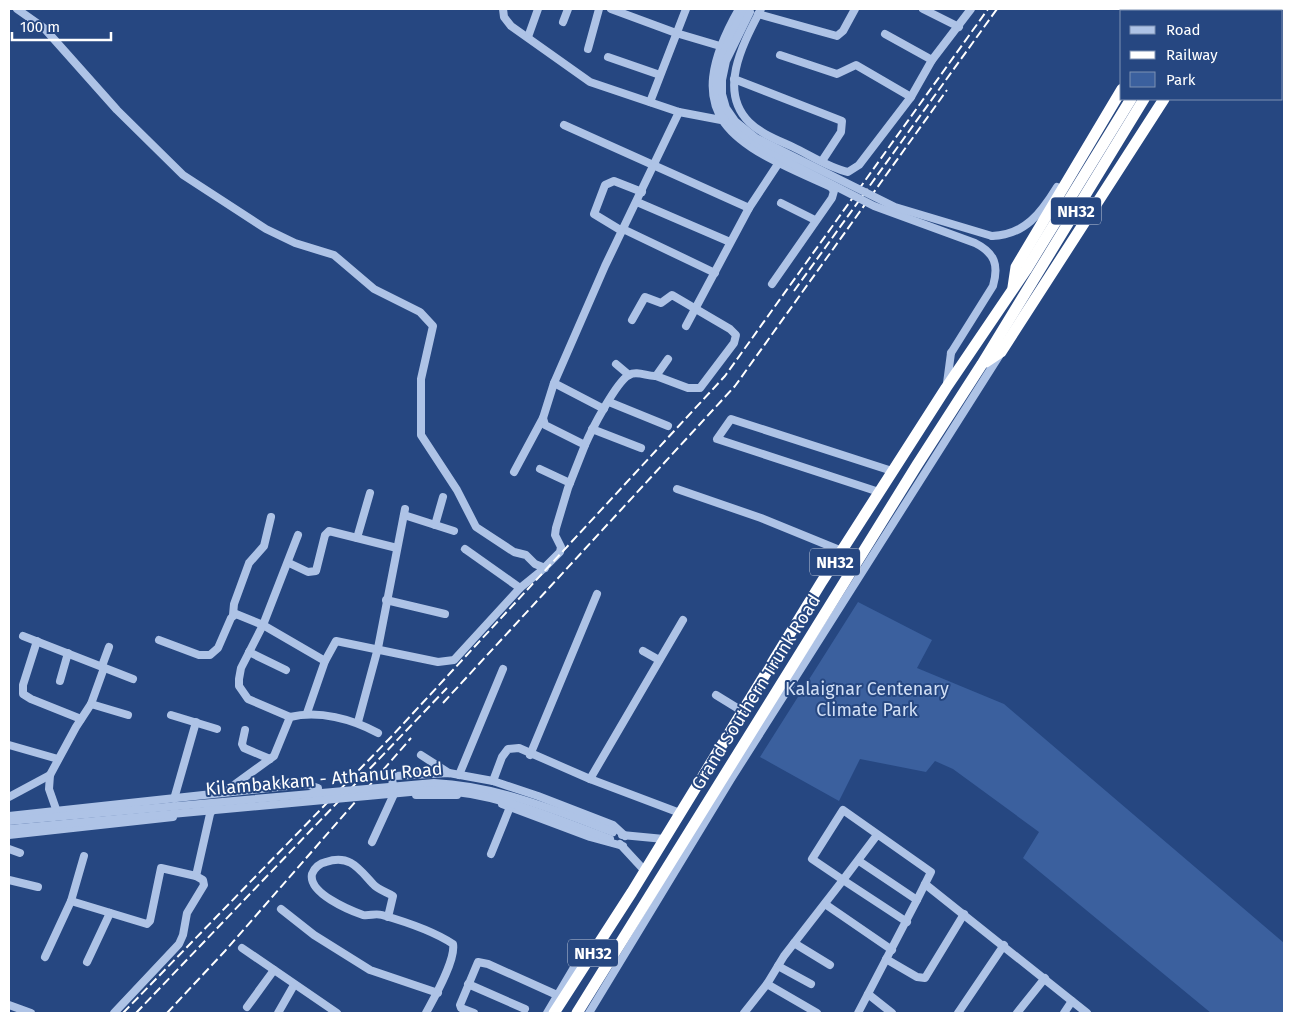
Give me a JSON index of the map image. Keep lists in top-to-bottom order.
{
  "streets": {
    "highway": ["NH32", "Grand Southern Trunk Road"],
    "street": ["Kilambakkam - Athanur Road"]
  },
  "crossings": [
    ["NH32", "Grand Southern Trunk Road"],
    ["NH32", "Kilambakkam - Athanur Road"],
    ["Grand Southern Trunk Road", "Kilambakkam - Athanur Road"]
  ],
  "parks": ["Kalaignar Centenary Climate Park"],
  "legend": ["Road", "Railway", "Park"],
  "scale_bar": "100 m"
}
